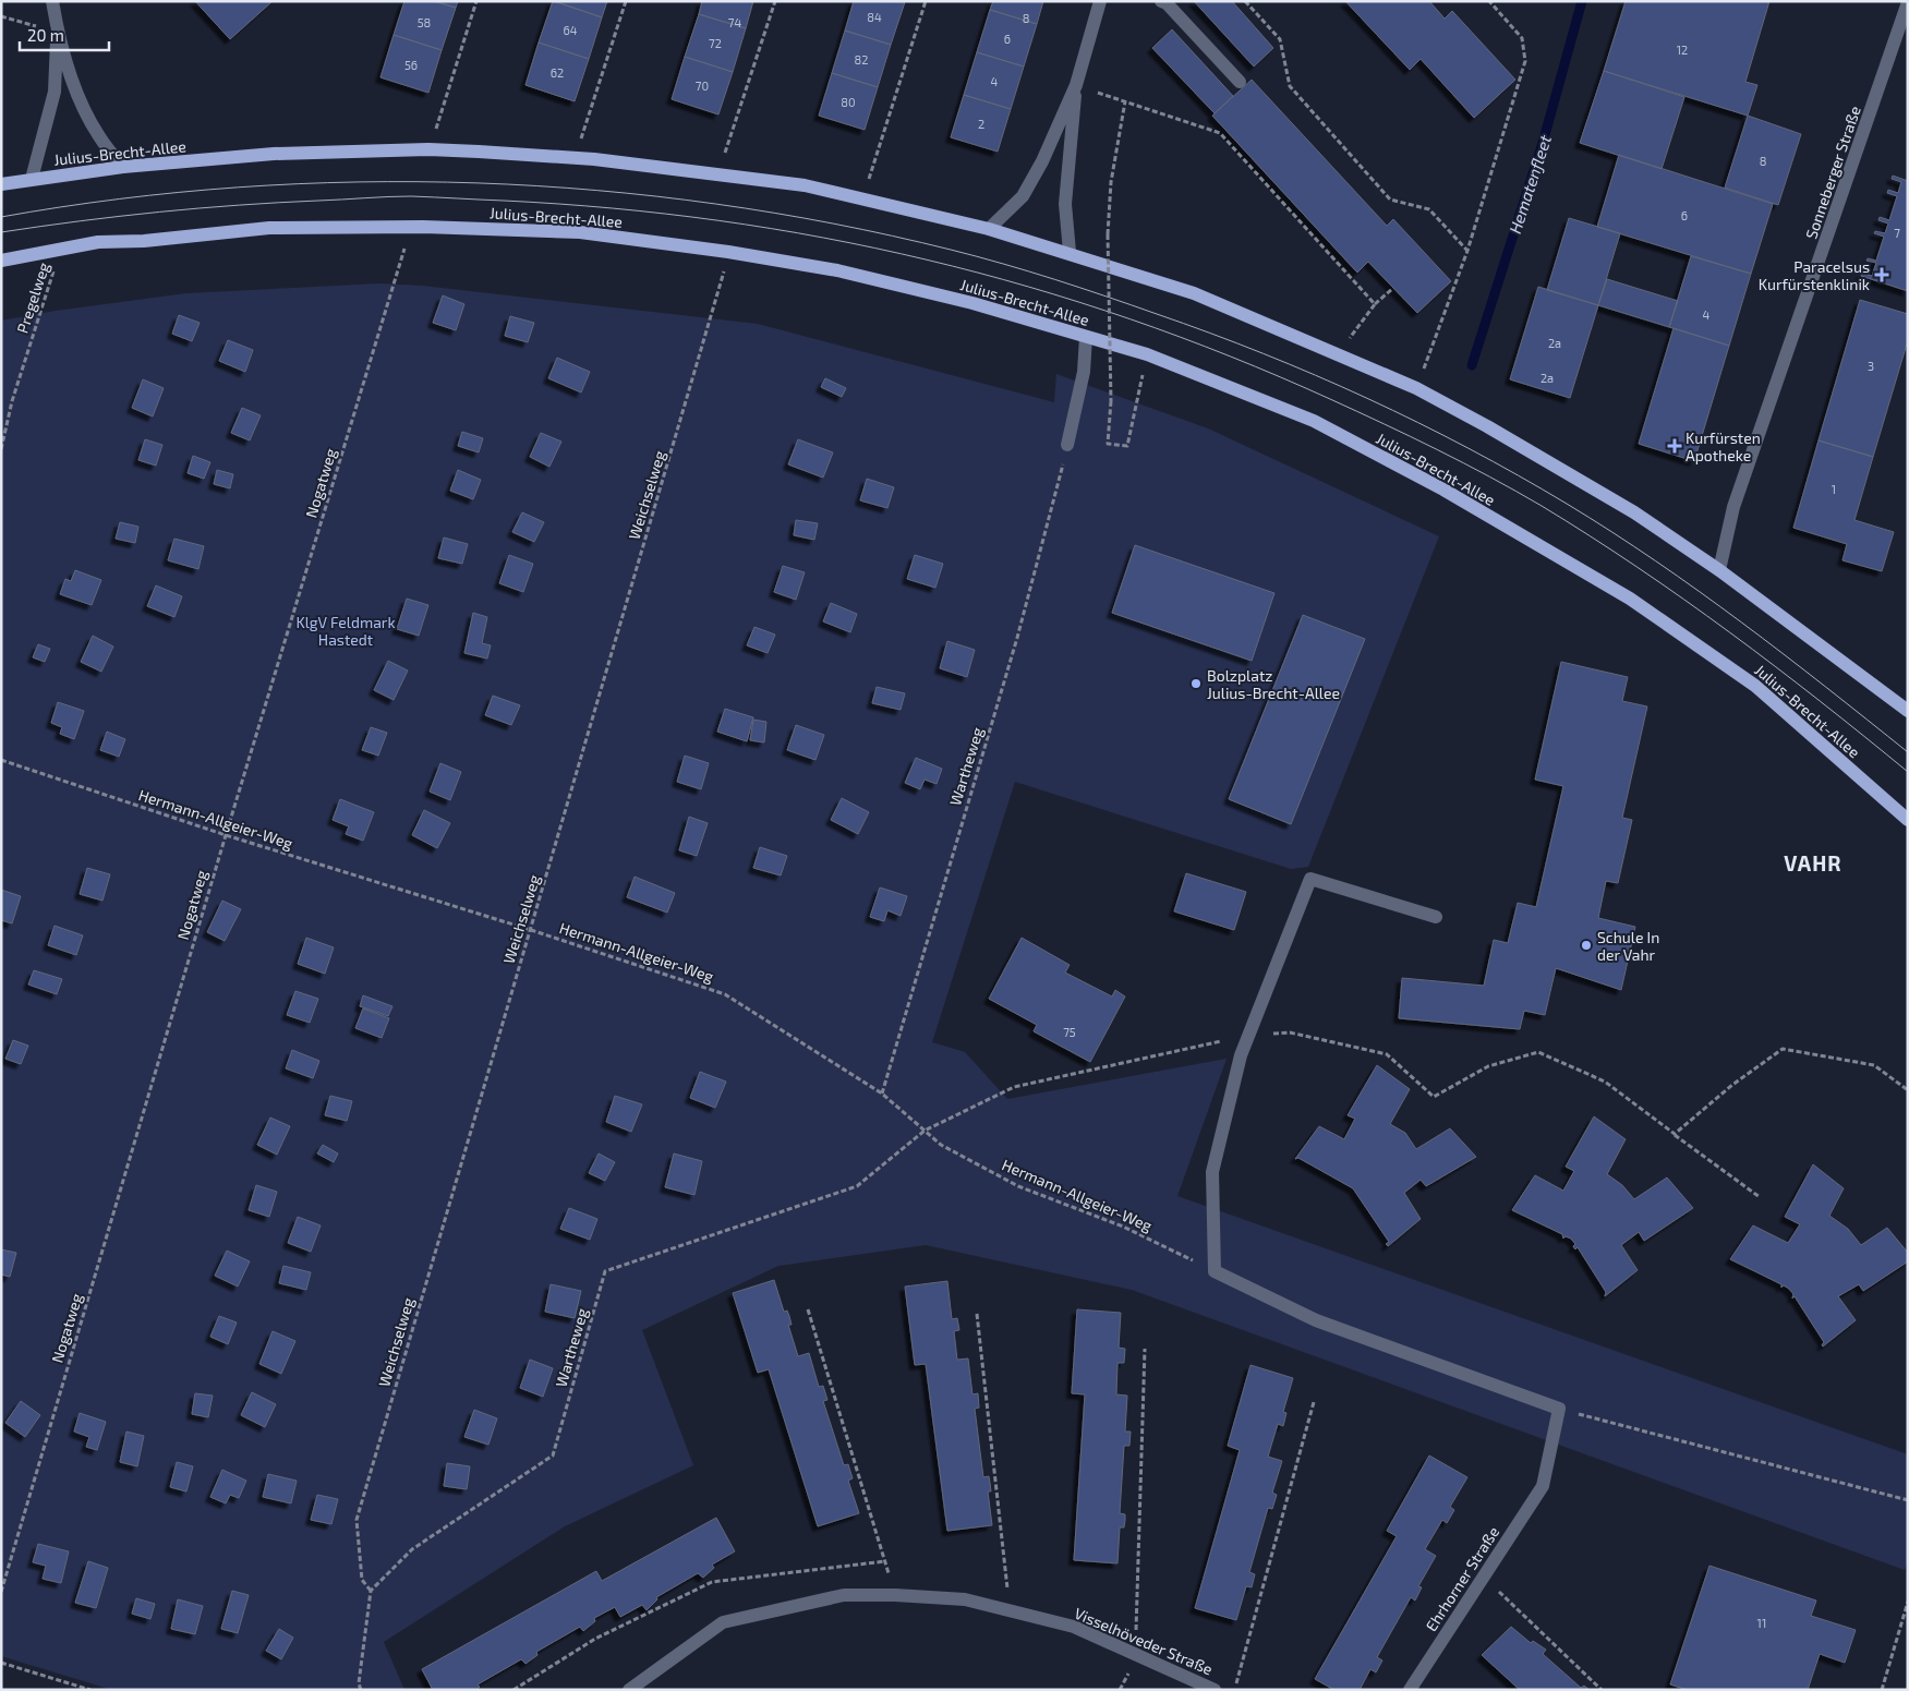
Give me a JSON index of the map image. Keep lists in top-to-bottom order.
{
  "streets": {
    "main road": ["Julius-Brecht-Allee"],
    "street": ["Sonneberger Straße", "Ehrhorner Straße", "Visselhöveder Straße"],
    "path": [
      "Pregelweg",
      "Nogatweg",
      "Weichselweg",
      "Wartheweg",
      "Hermann-Allgeier-Weg"
    ]
  },
  "crossings": [
    ["Julius-Brecht-Allee", "Sonneberger Straße"],
    ["Julius-Brecht-Allee", "Pregelweg"],
    ["Julius-Brecht-Allee", "Nogatweg"],
    ["Julius-Brecht-Allee", "Weichselweg"],
    ["Nogatweg", "Hermann-Allgeier-Weg"],
    ["Weichselweg", "Wartheweg"],
    ["Weichselweg", "Hermann-Allgeier-Weg"],
    ["Wartheweg", "Hermann-Allgeier-Weg"]
  ],
  "districts": ["VAHR"],
  "water": ["Hematenfleet"],
  "parks": ["KlgV Feldmark Hastedt"],
  "places": {
    "health": ["Paracelsus Kurfürstenklinik", "Kurfürsten Apotheke"],
    "other": ["Bolzplatz Julius-Brecht-Allee", "Schule In der Vahr"]
  },
  "house_numbers": [
    "84",
    "8",
    "58",
    "74",
    "64",
    "6",
    "72",
    "12",
    "82",
    "56",
    "62",
    "4",
    "70",
    "80",
    "2",
    "8",
    "6",
    "7",
    "4",
    "2a",
    "3",
    "2a",
    "1",
    "75",
    "11"
  ],
  "scale_bar": "20 m"
}
